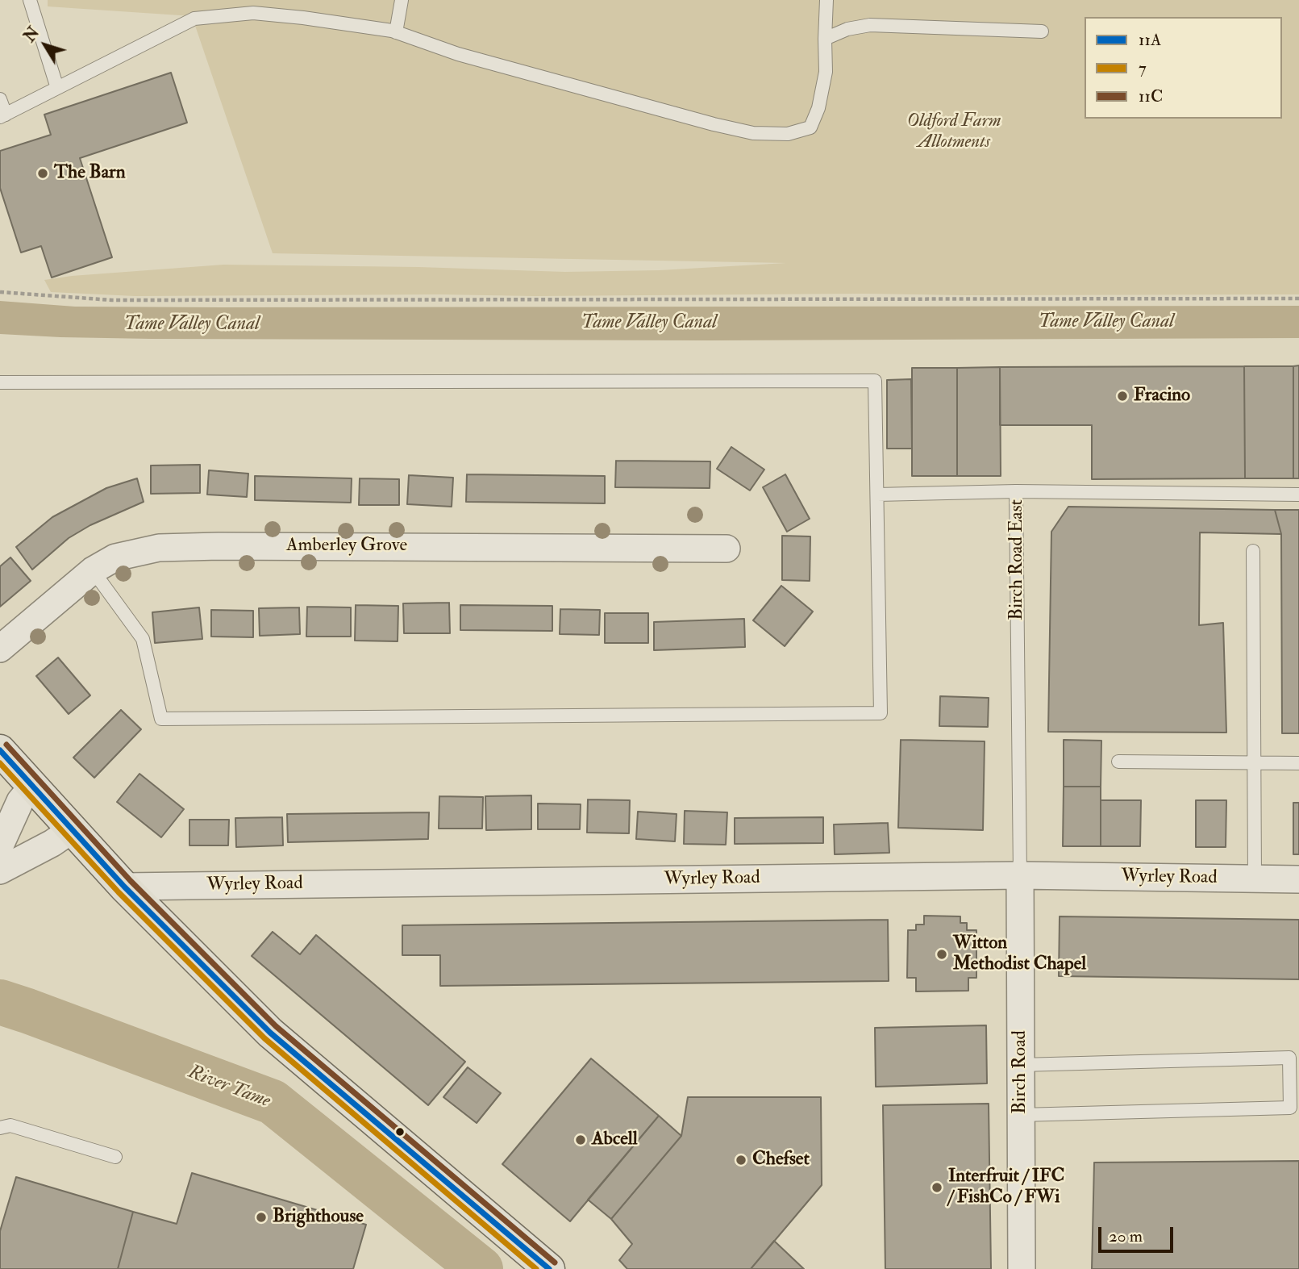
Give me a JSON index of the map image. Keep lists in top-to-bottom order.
{
  "streets": {
    "street": ["Amberley Grove", "Wyrley Road", "Birch Road"],
    "lane": ["Birch Road East"]
  },
  "crossings": [
    ["Birch Road East", "Wyrley Road"],
    ["Birch Road East", "Birch Road"],
    ["Wyrley Road", "Birch Road"]
  ],
  "water": ["Tame Valley Canal", "River Tame"],
  "parks": ["Oldford Farm Allotments"],
  "places": [
    "The Barn",
    "Fracino",
    "Witton Methodist Chapel",
    "Abcell",
    "Chefset",
    "Interfruit / IFC / FishCo / FWi",
    "Brighthouse"
  ],
  "lines": ["transit line 11C", "transit line 11A", "transit line 7"],
  "legend": ["11A", "7", "11C"],
  "scale_bar": "20 m",
  "north": "top left"
}
